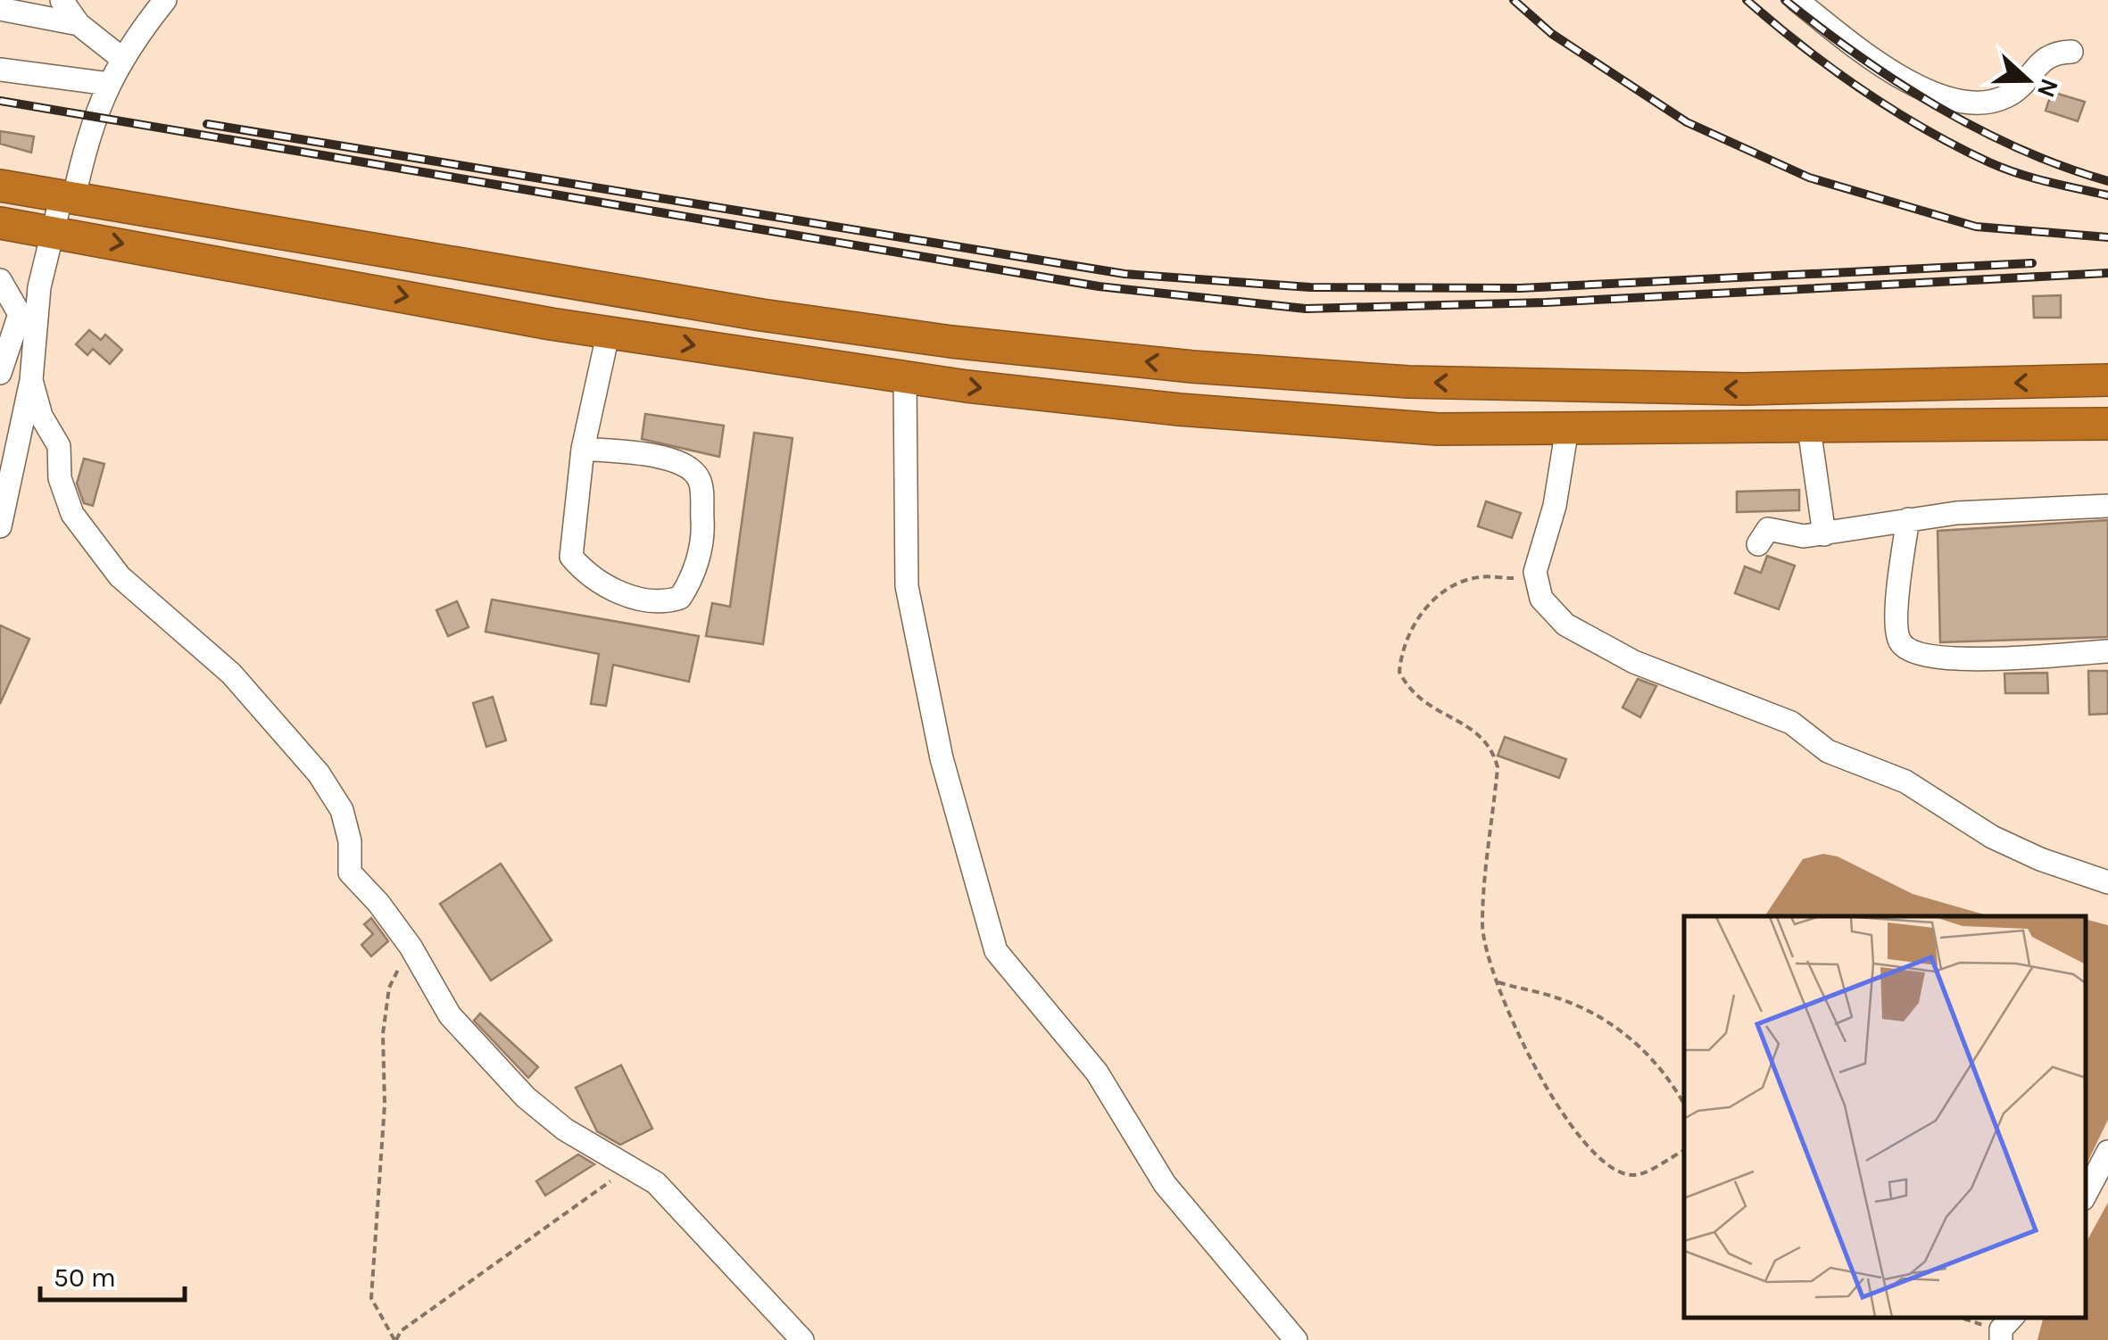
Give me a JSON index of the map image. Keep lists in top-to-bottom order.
{
  "scale_bar": "50 m",
  "north": "right"
}
